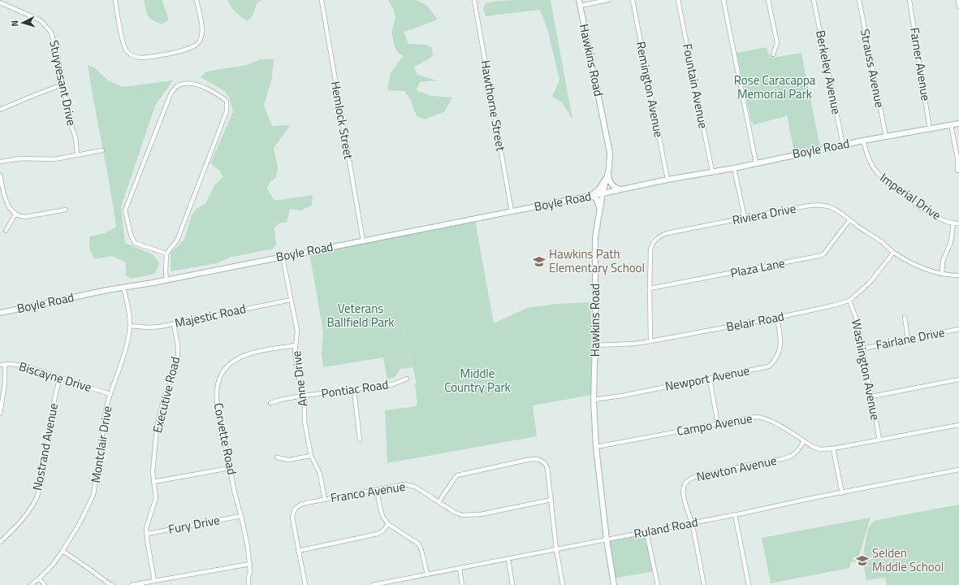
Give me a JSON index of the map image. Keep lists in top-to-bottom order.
{
  "streets": {
    "street": [
      "Hawkins Road",
      "Farner Avenue",
      "Strauss Avenue",
      "Berkeley Avenue",
      "Stuyvesant Drive",
      "Fountain Avenue",
      "Remington Avenue",
      "Hawthorne Street",
      "Hemlock Street",
      "Boyle Road",
      "Imperial Drive",
      "Riviera Drive",
      "Plaza Lane",
      "Majestic Road",
      "Belair Road",
      "Fairlane Drive",
      "Washington Avenue",
      "Biscayne Drive",
      "Anne Drive",
      "Newport Avenue",
      "Pontiac Road",
      "Executive Road",
      "Campo Avenue",
      "Corvette Road",
      "Montclair Drive",
      "Nostrand Avenue",
      "Newton Avenue",
      "Franco Avenue",
      "Fury Drive",
      "Ruland Road"
    ]
  },
  "crossings": [
    ["Hawkins Road", "Boyle Road"],
    ["Hawkins Road", "Belair Road"],
    ["Hawkins Road", "Newport Avenue"],
    ["Hawkins Road", "Campo Avenue"],
    ["Hawkins Road", "Ruland Road"],
    ["Farner Avenue", "Boyle Road"],
    ["Strauss Avenue", "Boyle Road"],
    ["Berkeley Avenue", "Boyle Road"],
    ["Fountain Avenue", "Boyle Road"],
    ["Remington Avenue", "Boyle Road"],
    ["Hawthorne Street", "Boyle Road"],
    ["Hemlock Street", "Boyle Road"],
    ["Boyle Road", "Imperial Drive"],
    ["Boyle Road", "Anne Drive"],
    ["Boyle Road", "Montclair Drive"],
    ["Riviera Drive", "Plaza Lane"],
    ["Riviera Drive", "Belair Road"],
    ["Majestic Road", "Anne Drive"],
    ["Majestic Road", "Executive Road"],
    ["Majestic Road", "Montclair Drive"],
    ["Belair Road", "Washington Avenue"],
    ["Belair Road", "Newport Avenue"],
    ["Fairlane Drive", "Washington Avenue"],
    ["Washington Avenue", "Campo Avenue"],
    ["Biscayne Drive", "Montclair Drive"],
    ["Biscayne Drive", "Nostrand Avenue"],
    ["Anne Drive", "Pontiac Road"],
    ["Anne Drive", "Corvette Road"],
    ["Anne Drive", "Franco Avenue"],
    ["Executive Road", "Fury Drive"],
    ["Campo Avenue", "Newton Avenue"],
    ["Corvette Road", "Fury Drive"],
    ["Newton Avenue", "Ruland Road"]
  ],
  "parks": ["Rose Caracappa Memorial Park", "Veterans Ballfield Park", "Middle Country Park"],
  "places": {
    "school or university": ["Hawkins Path Elementary School", "Selden Middle School"]
  },
  "north": "left"
}
